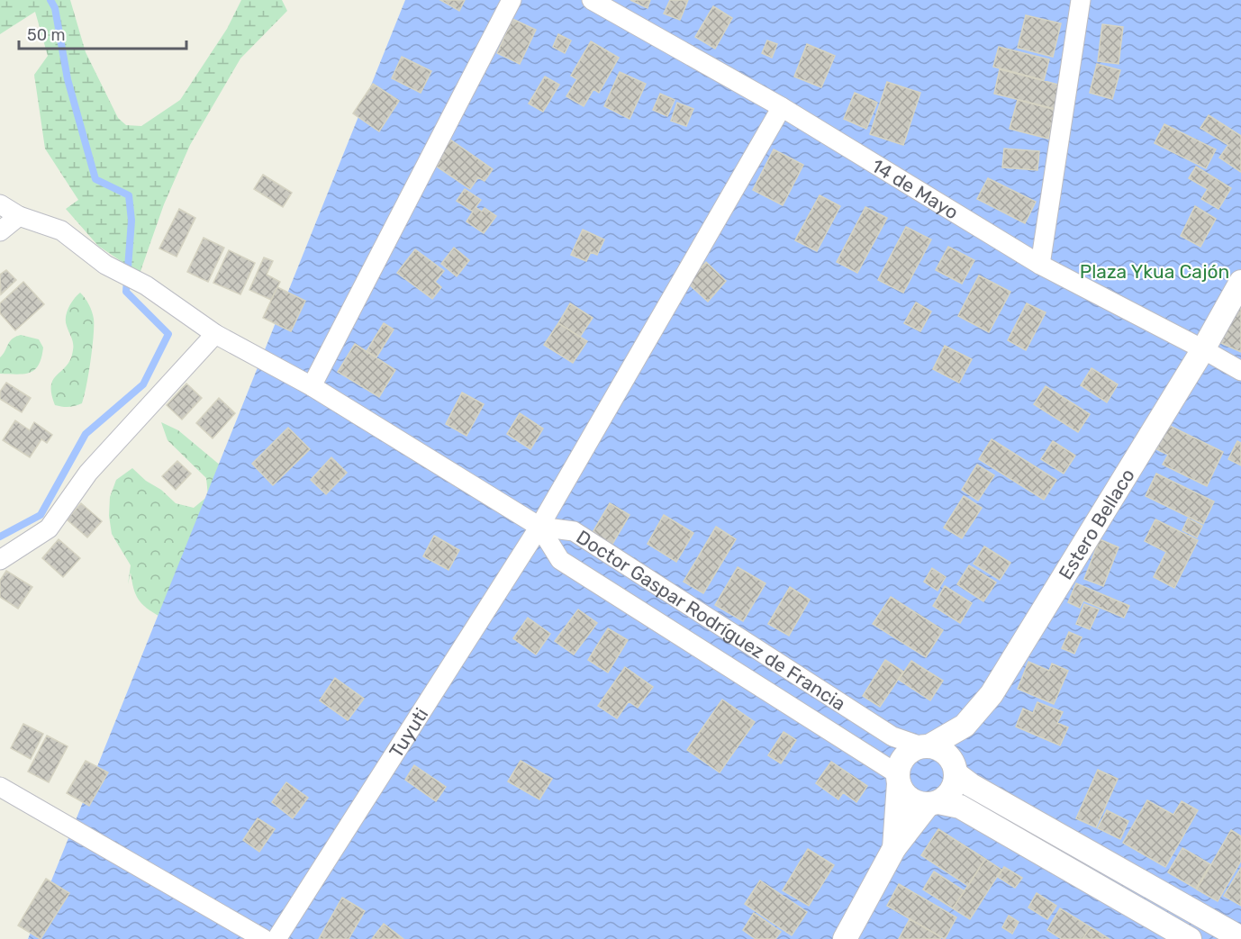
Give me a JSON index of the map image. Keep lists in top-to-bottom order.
{
  "streets": {
    "street": [
      "14 de Mayo",
      "Estero Bellaco",
      "Doctor Gaspar Rodríguez de Francia",
      "Tuyuti"
    ]
  },
  "crossings": [
    ["14 de Mayo", "Estero Bellaco"],
    ["14 de Mayo", "Tuyuti"],
    ["Estero Bellaco", "Doctor Gaspar Rodríguez de Francia"],
    ["Doctor Gaspar Rodríguez de Francia", "Tuyuti"]
  ],
  "parks": ["Plaza Ykua Cajón"],
  "scale_bar": "50 m"
}
